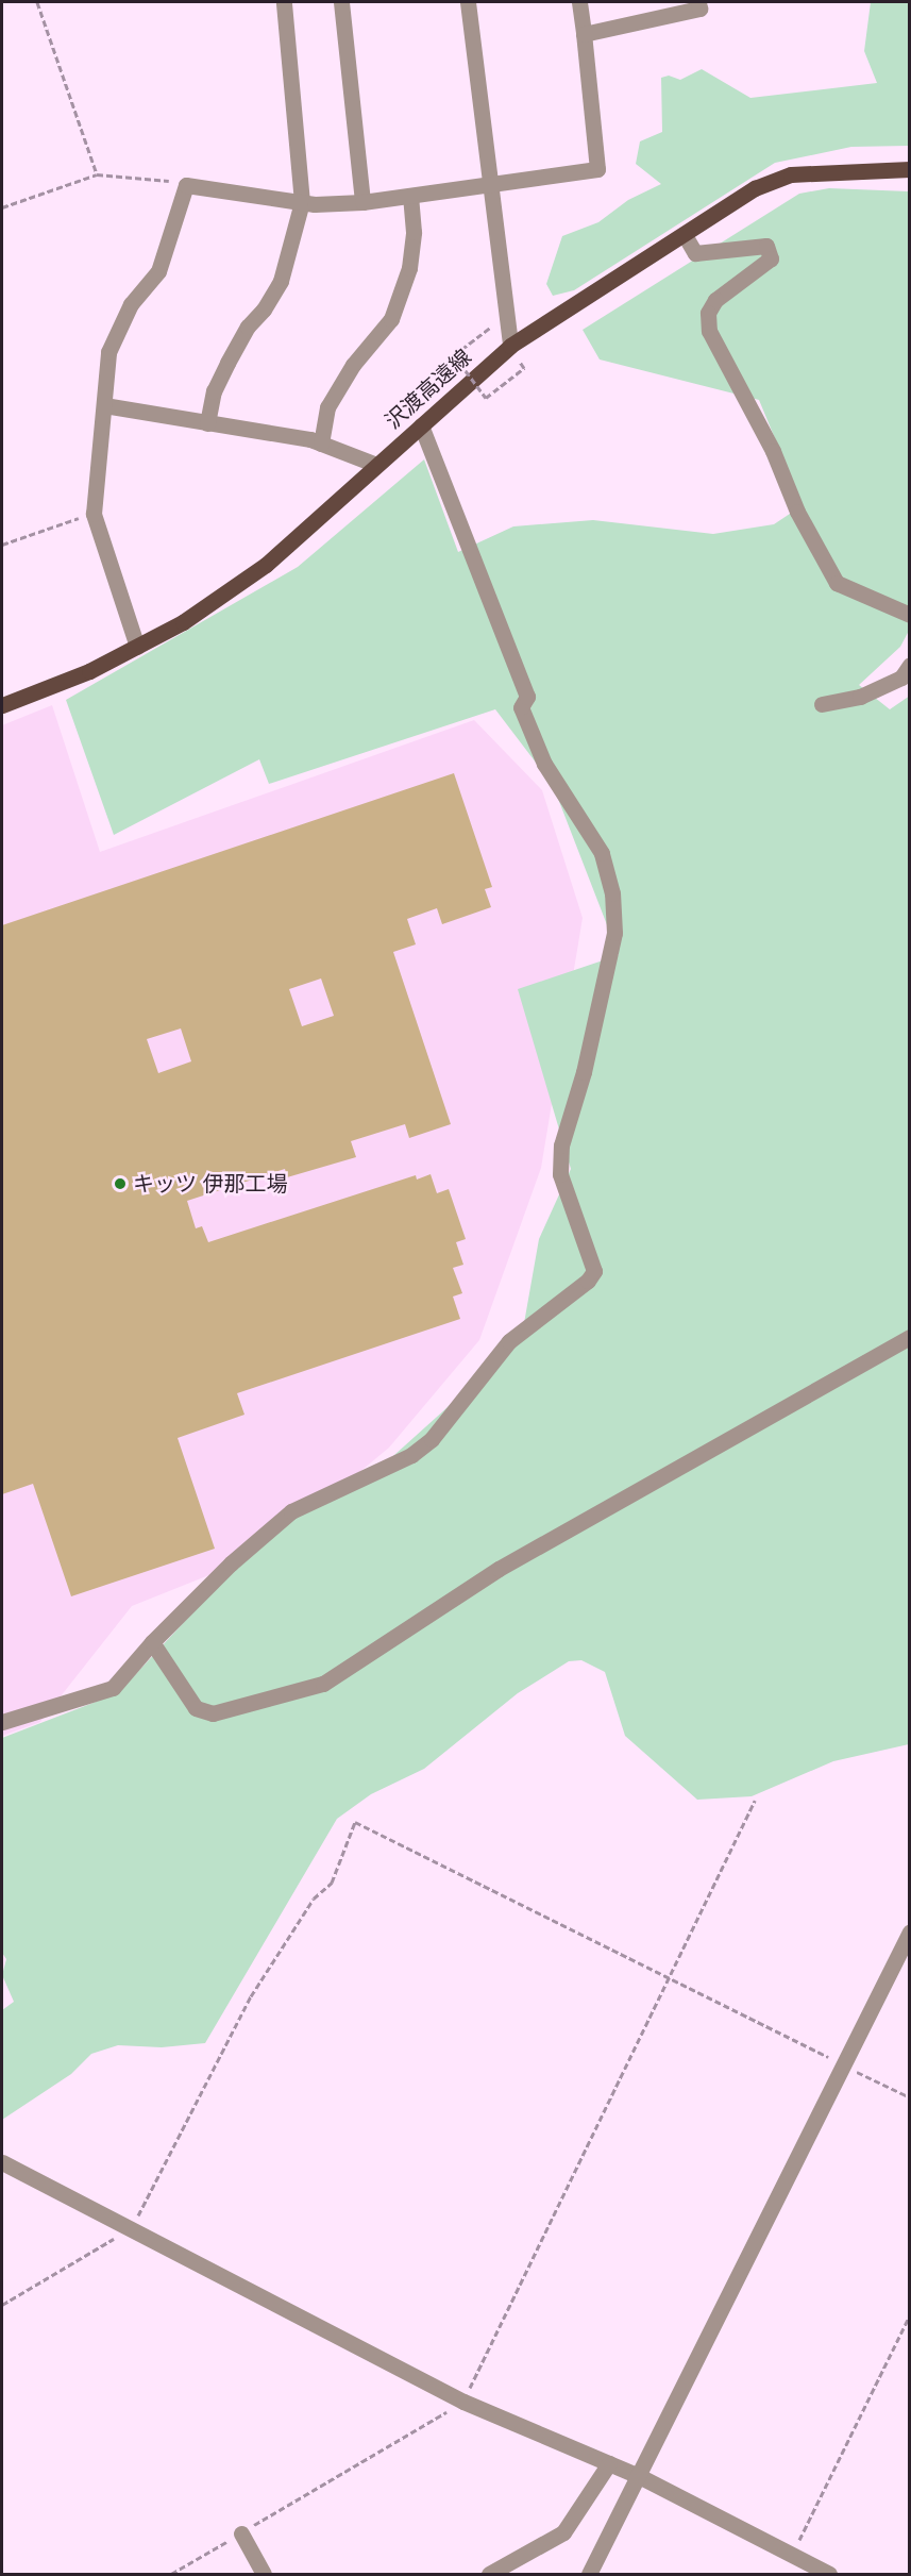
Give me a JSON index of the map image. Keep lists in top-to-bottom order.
{
  "streets": {
    "main road": ["沢渡高遠線"]
  },
  "places": ["キッツ 伊那工場"]
}
